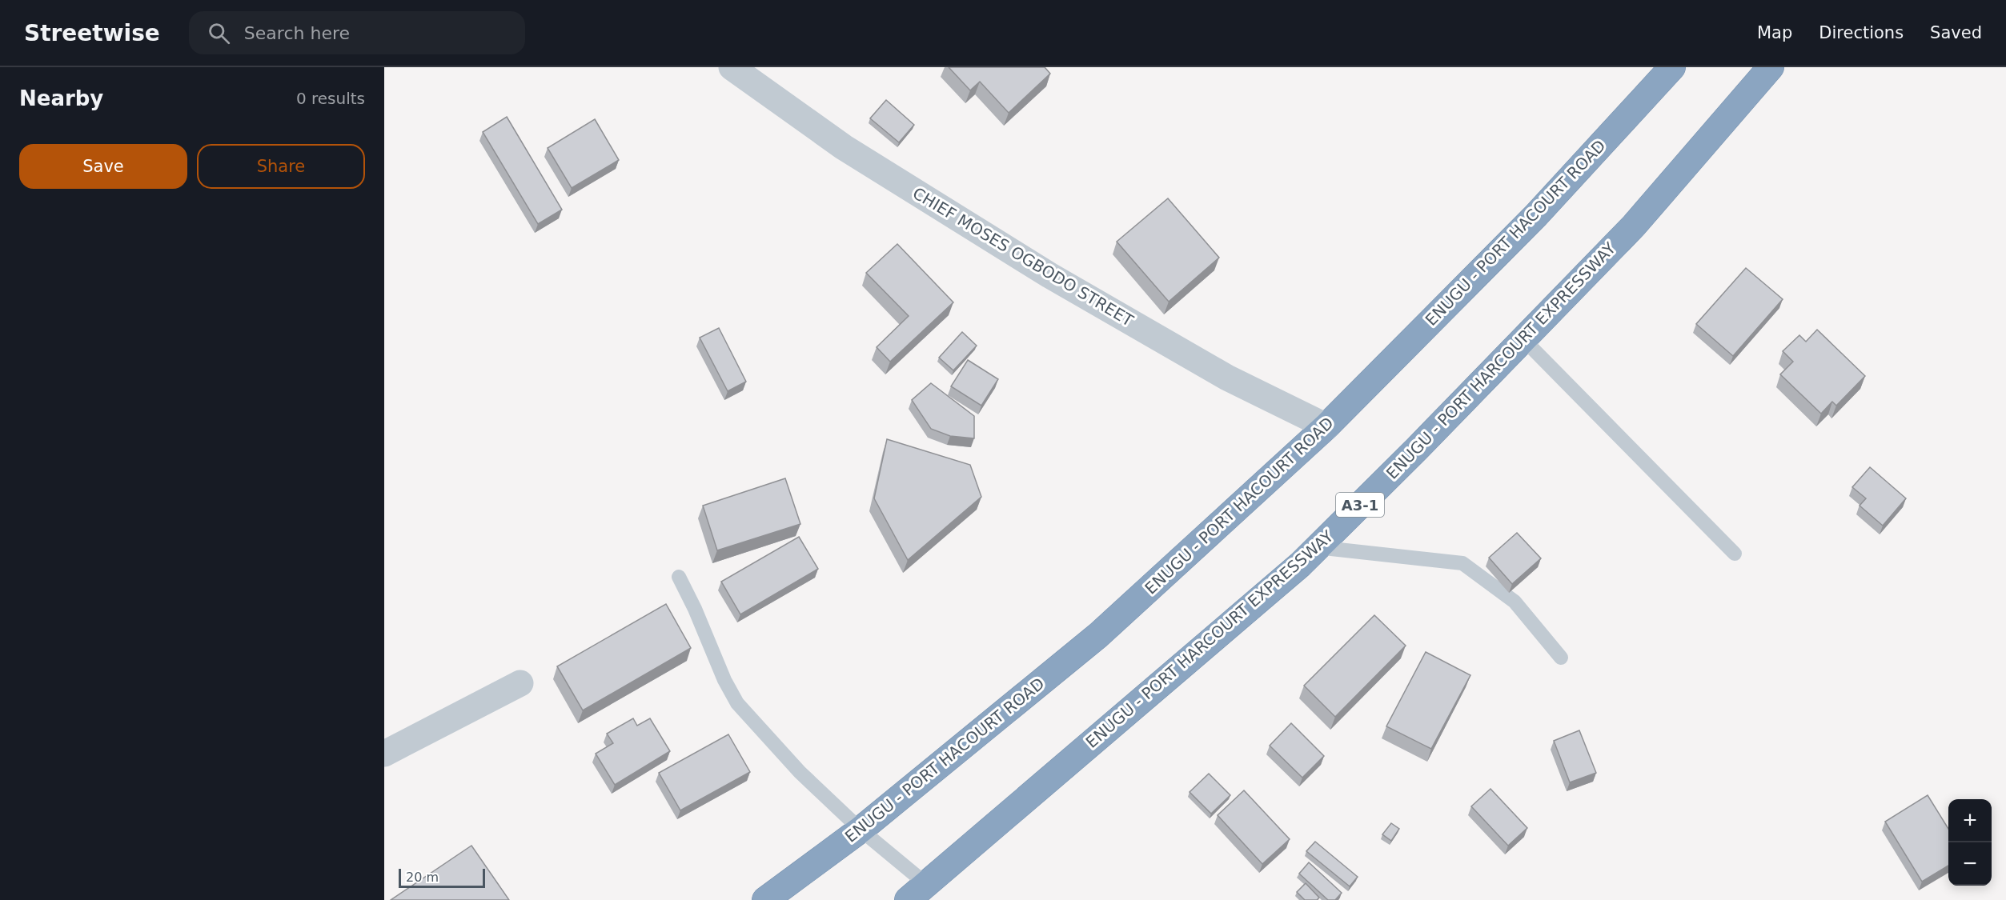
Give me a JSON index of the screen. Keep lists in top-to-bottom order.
{
  "streets": {
    "highway": ["ENUGU - PORT HACOURT ROAD", "ENUGU - PORT HARCOURT EXPRESSWAY", "A3-1"],
    "street": ["CHIEF MOSES OGBODO STREET"]
  },
  "crossings": [
    ["ENUGU - PORT HACOURT ROAD", "CHIEF MOSES OGBODO STREET"]
  ],
  "scale_bar": "20 m",
  "page": {
    "header": "Streetwise",
    "search": "Search here",
    "nav": ["Map", "Directions", "Saved"],
    "heading": ["Nearby", "0 results"],
    "buttons": ["Save", "Share"],
    "map_buttons": ["+", "−"],
    "scale": "20 m"
  }
}
